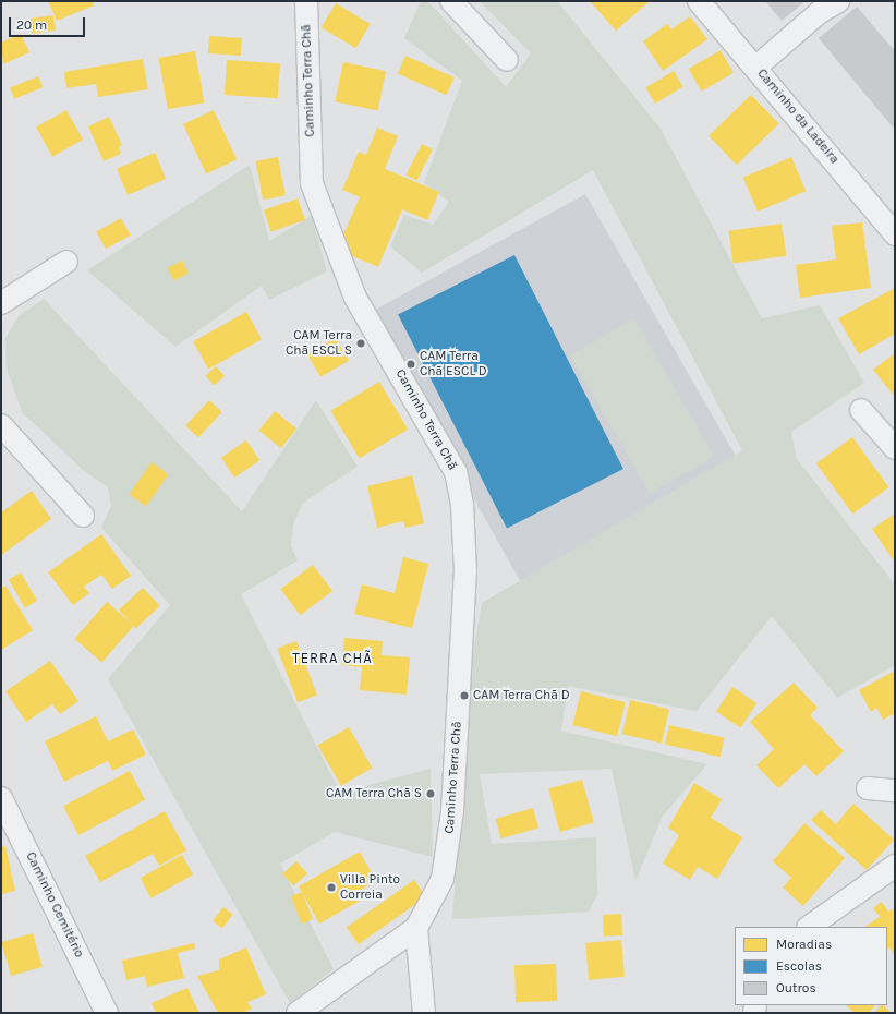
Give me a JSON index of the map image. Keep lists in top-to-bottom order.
{
  "streets": {
    "street": ["Caminho Terra Chã", "Caminho da Ladeira", "Caminho Cemitério"]
  },
  "districts": ["TERRA CHÃ"],
  "places": [
    "CAM Terra Chã ESCL S",
    "CAM Terra Chã ESCL D",
    "CAM Terra Chã D",
    "CAM Terra Chã S",
    "Villa Pinto Correia"
  ],
  "legend": ["Moradias", "Escolas", "Outros"],
  "scale_bar": "20 m"
}
